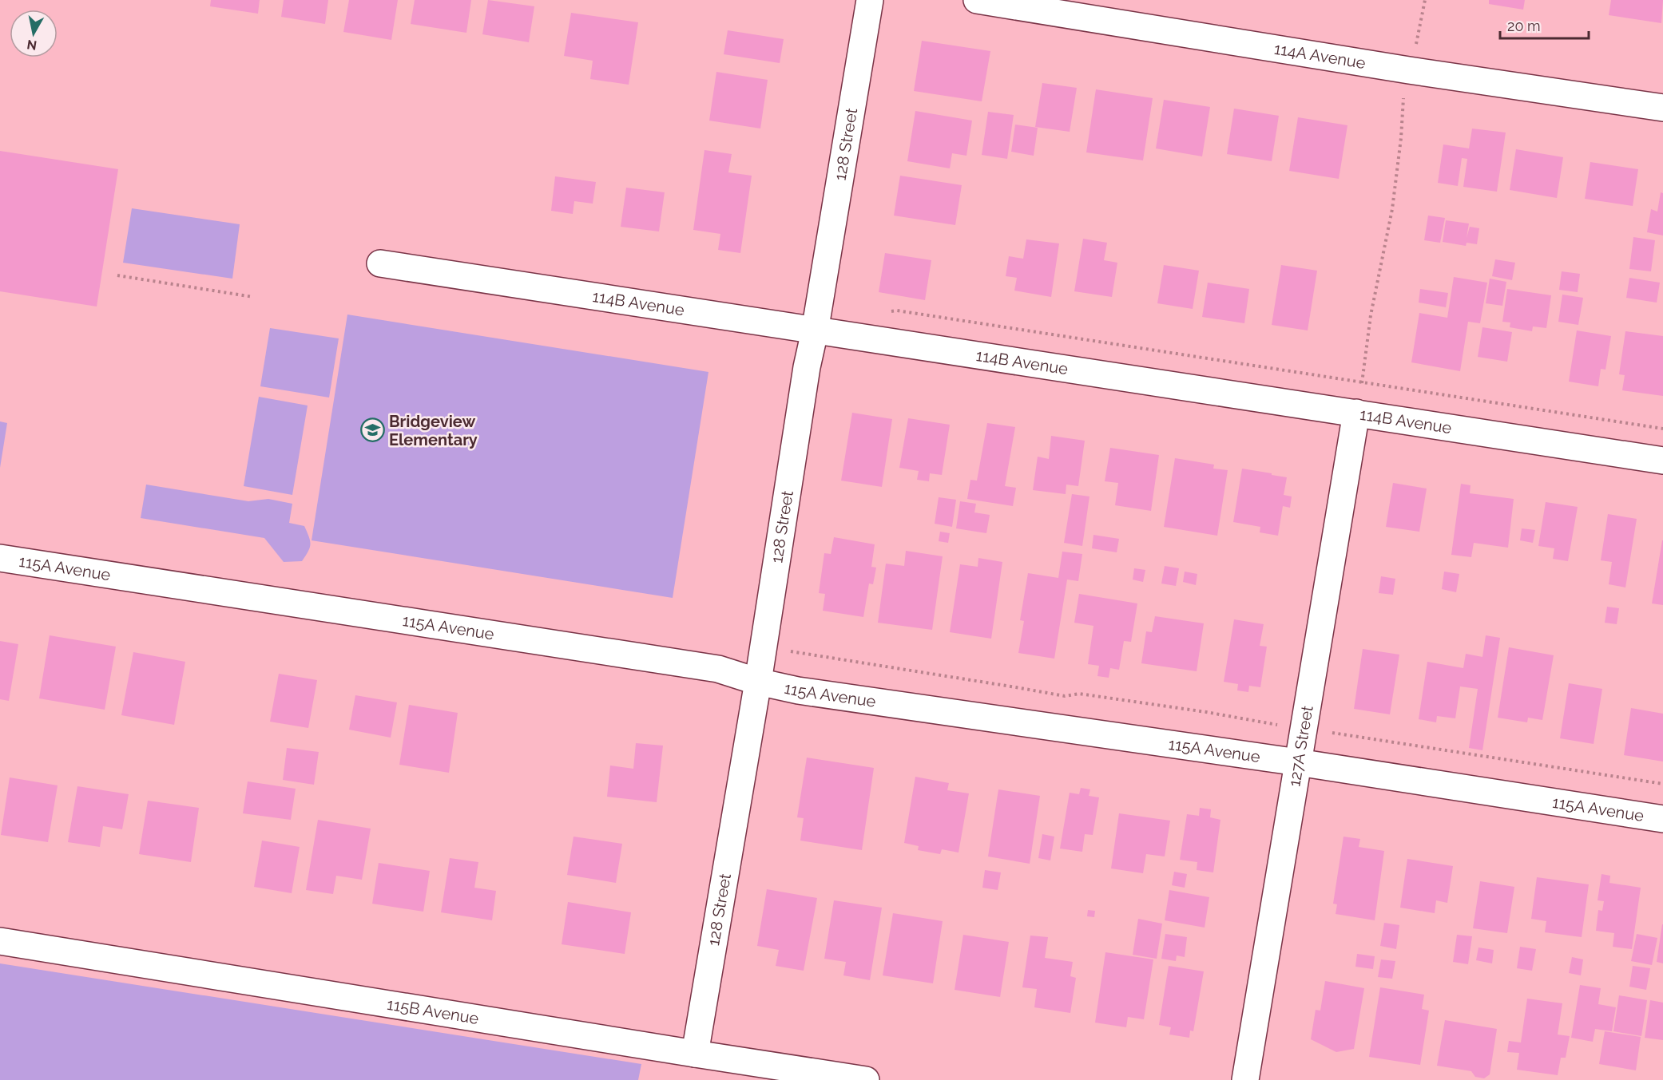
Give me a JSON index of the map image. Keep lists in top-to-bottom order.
{
  "streets": {
    "street": [
      "114A Avenue",
      "128 Street",
      "114B Avenue",
      "115A Avenue",
      "127A Street",
      "115B Avenue"
    ]
  },
  "crossings": [
    ["128 Street", "114B Avenue"],
    ["128 Street", "115A Avenue"],
    ["128 Street", "115B Avenue"],
    ["114B Avenue", "127A Street"],
    ["115A Avenue", "127A Street"]
  ],
  "places": {
    "school or university": ["Bridgeview Elementary"]
  },
  "scale_bar": "20 m",
  "north": "bottom"
}
